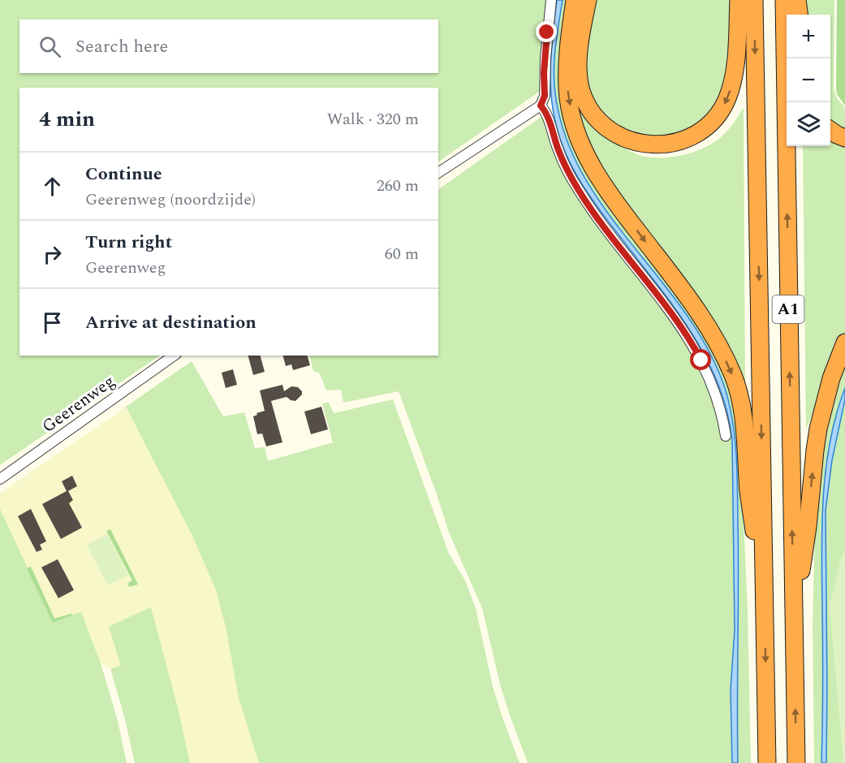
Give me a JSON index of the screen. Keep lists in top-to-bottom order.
{
  "streets": {
    "highway": ["A1"],
    "street": ["Geerenweg"]
  },
  "page": {
    "map_buttons": ["+", "−"],
    "search": "Search here",
    "heading": ["4 min", "Walk · 320 m"],
    "list": [
      ["Continue", "Geerenweg (noordzijde)", "260 m"],
      ["Turn right", "Geerenweg", "60 m"],
      "Arrive at destination"
    ]
  }
}
